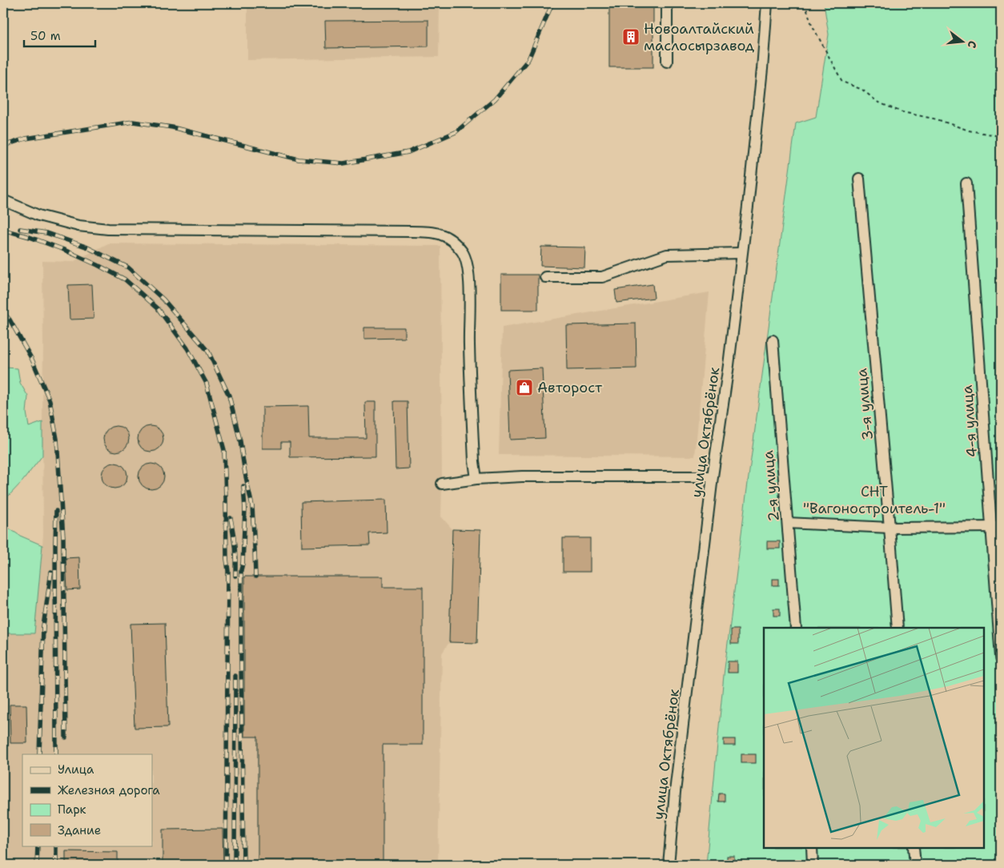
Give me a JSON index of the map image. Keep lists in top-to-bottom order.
{
  "streets": {
    "street": [
      "3-я улица",
      "4-я улица",
      "улица Октябрёнок",
      "2-я улица"
    ]
  },
  "parks": ["СНТ \"Вагоностроитель-1\""],
  "places": {
    "building": ["Новоалтайский маслосырзавод"],
    "shop": ["Авторост"]
  },
  "legend": [
    "Улица",
    "Железная дорога",
    "Парк",
    "Здание"
  ],
  "scale_bar": "50 m",
  "north": "right"
}
